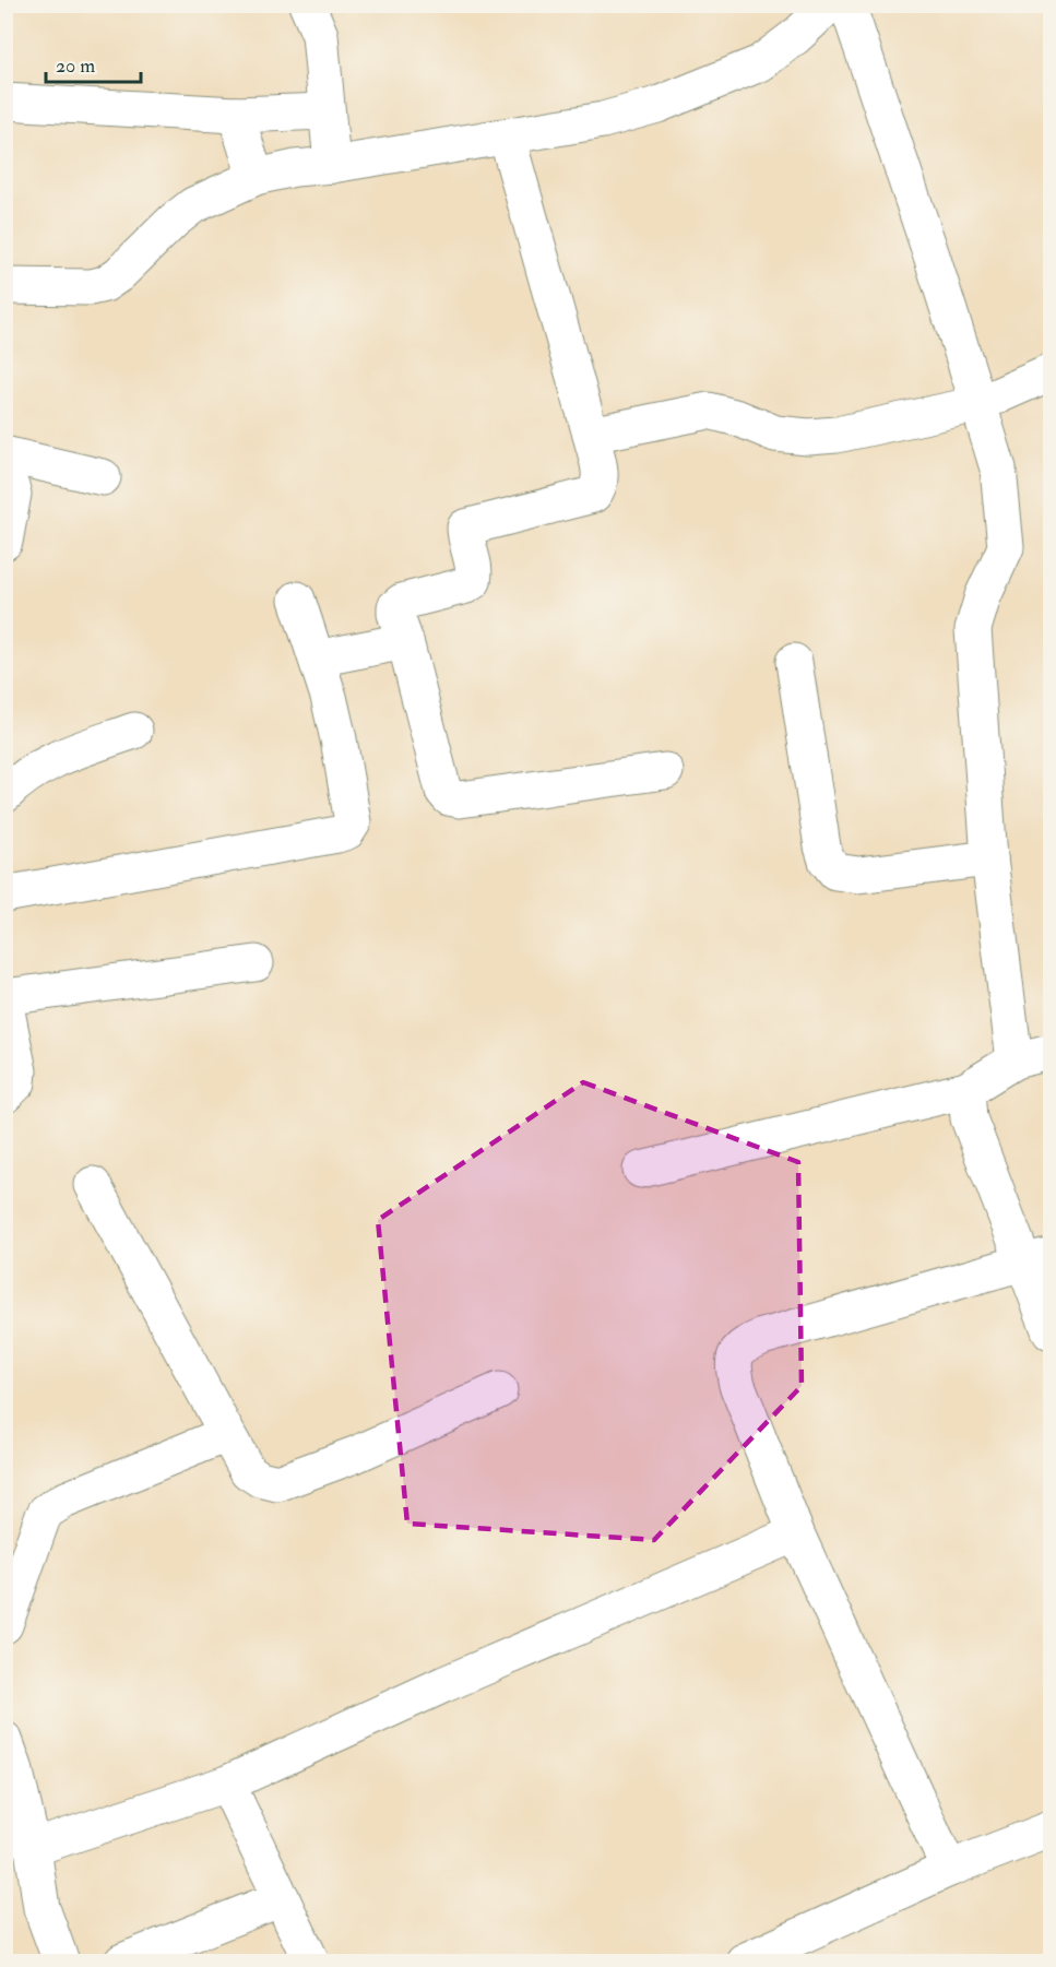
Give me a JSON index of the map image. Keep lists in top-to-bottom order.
{
  "scale_bar": "20 m"
}
